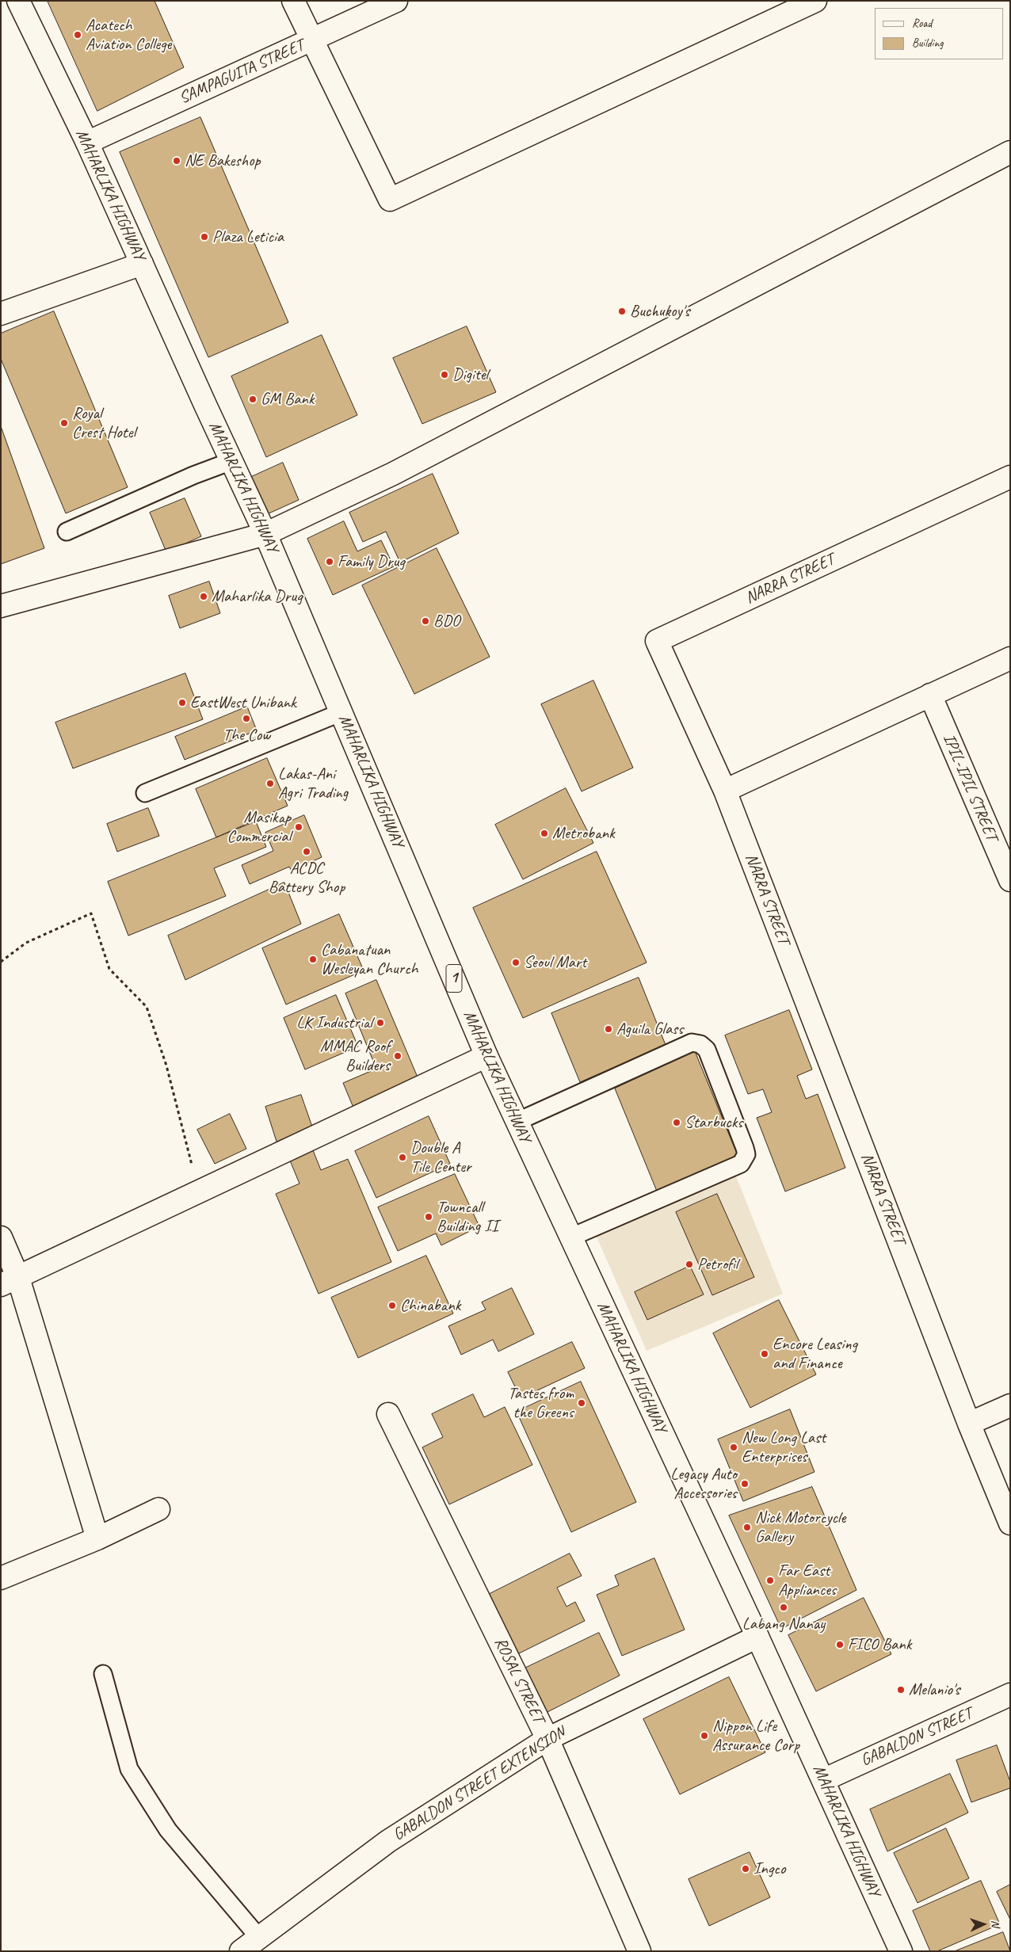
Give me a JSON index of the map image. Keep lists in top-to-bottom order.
{
  "streets": {
    "street": [
      "SAMPAGUITA STREET",
      "MAHARLIKA HIGHWAY",
      "NARRA STREET",
      "IPIL-IPIL STREET",
      "1",
      "ROSAL STREET",
      "GABALDON STREET",
      "GABALDON STREET EXTENSION"
    ]
  },
  "crossings": [
    ["SAMPAGUITA STREET", "MAHARLIKA HIGHWAY"],
    ["MAHARLIKA HIGHWAY", "GABALDON STREET"],
    ["MAHARLIKA HIGHWAY", "GABALDON STREET EXTENSION"],
    ["ROSAL STREET", "GABALDON STREET EXTENSION"]
  ],
  "places": [
    "Acatech Aviation College",
    "NE Bakeshop",
    "Plaza Leticia",
    "Buchukoy's",
    "Digitel",
    "GM Bank",
    "Royal Crest Hotel",
    "Family Drug",
    "Maharlika Drug",
    "BDO",
    "EastWest Unibank",
    "The Cow",
    "Lakas-Ani Agri Trading",
    "Masikap Commercial",
    "Metrobank",
    "ACDC Battery Shop",
    "Cabanatuan Wesleyan Church",
    "Seoul Mart",
    "LK Industrial",
    "Aguila Glass",
    "MMAC Roof Builders",
    "Starbucks",
    "Double A Tile Center",
    "Towncall Building II",
    "Petrofil",
    "Chinabank",
    "Encore Leasing and Finance",
    "Tastes from the Greens",
    "New Long Last Enterprises",
    "Legacy Auto Accessories",
    "Nick Motorcycle Gallery",
    "Far East Appliances",
    "Labang Nanay",
    "FICO Bank",
    "Melanio's",
    "Nippon Life Assurance Corp",
    "Ingco"
  ],
  "legend": ["Road", "Building"],
  "north": "right"
}
